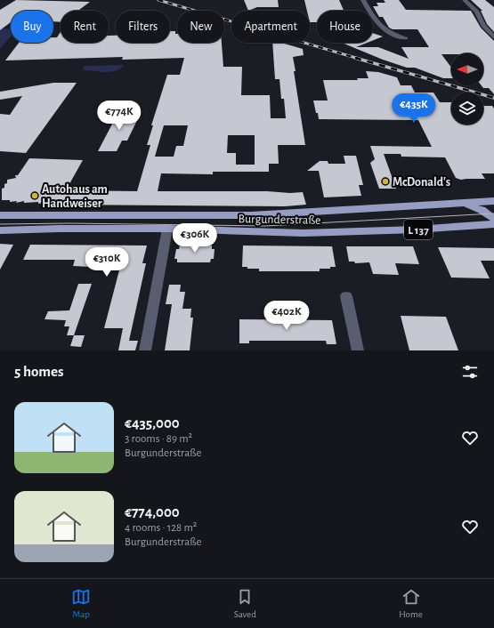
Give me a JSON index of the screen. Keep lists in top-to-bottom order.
{
  "streets": {
    "main road": ["Burgunderstraße", "L 137"]
  },
  "crossings": [
    ["Burgunderstraße", "L 137"]
  ],
  "places": ["McDonald's", "Autohaus am Handweiser"],
  "north": "left",
  "page": {
    "chip": [
      "Buy",
      "Rent",
      "Filters",
      "New",
      "Apartment",
      "House"
    ],
    "price": [
      "€435K",
      "€774K",
      "€306K",
      "€310K",
      "€402K"
    ],
    "heading": "5 homes",
    "list": [
      {
        "name": "€435,000",
        "note": "3 rooms · 89 m² · Burgunderstraße"
      },
      {
        "name": "€774,000",
        "note": "4 rooms · 128 m² · Burgunderstraße"
      }
    ],
    "tabs": ["Map", "Saved", "Home"]
  }
}
